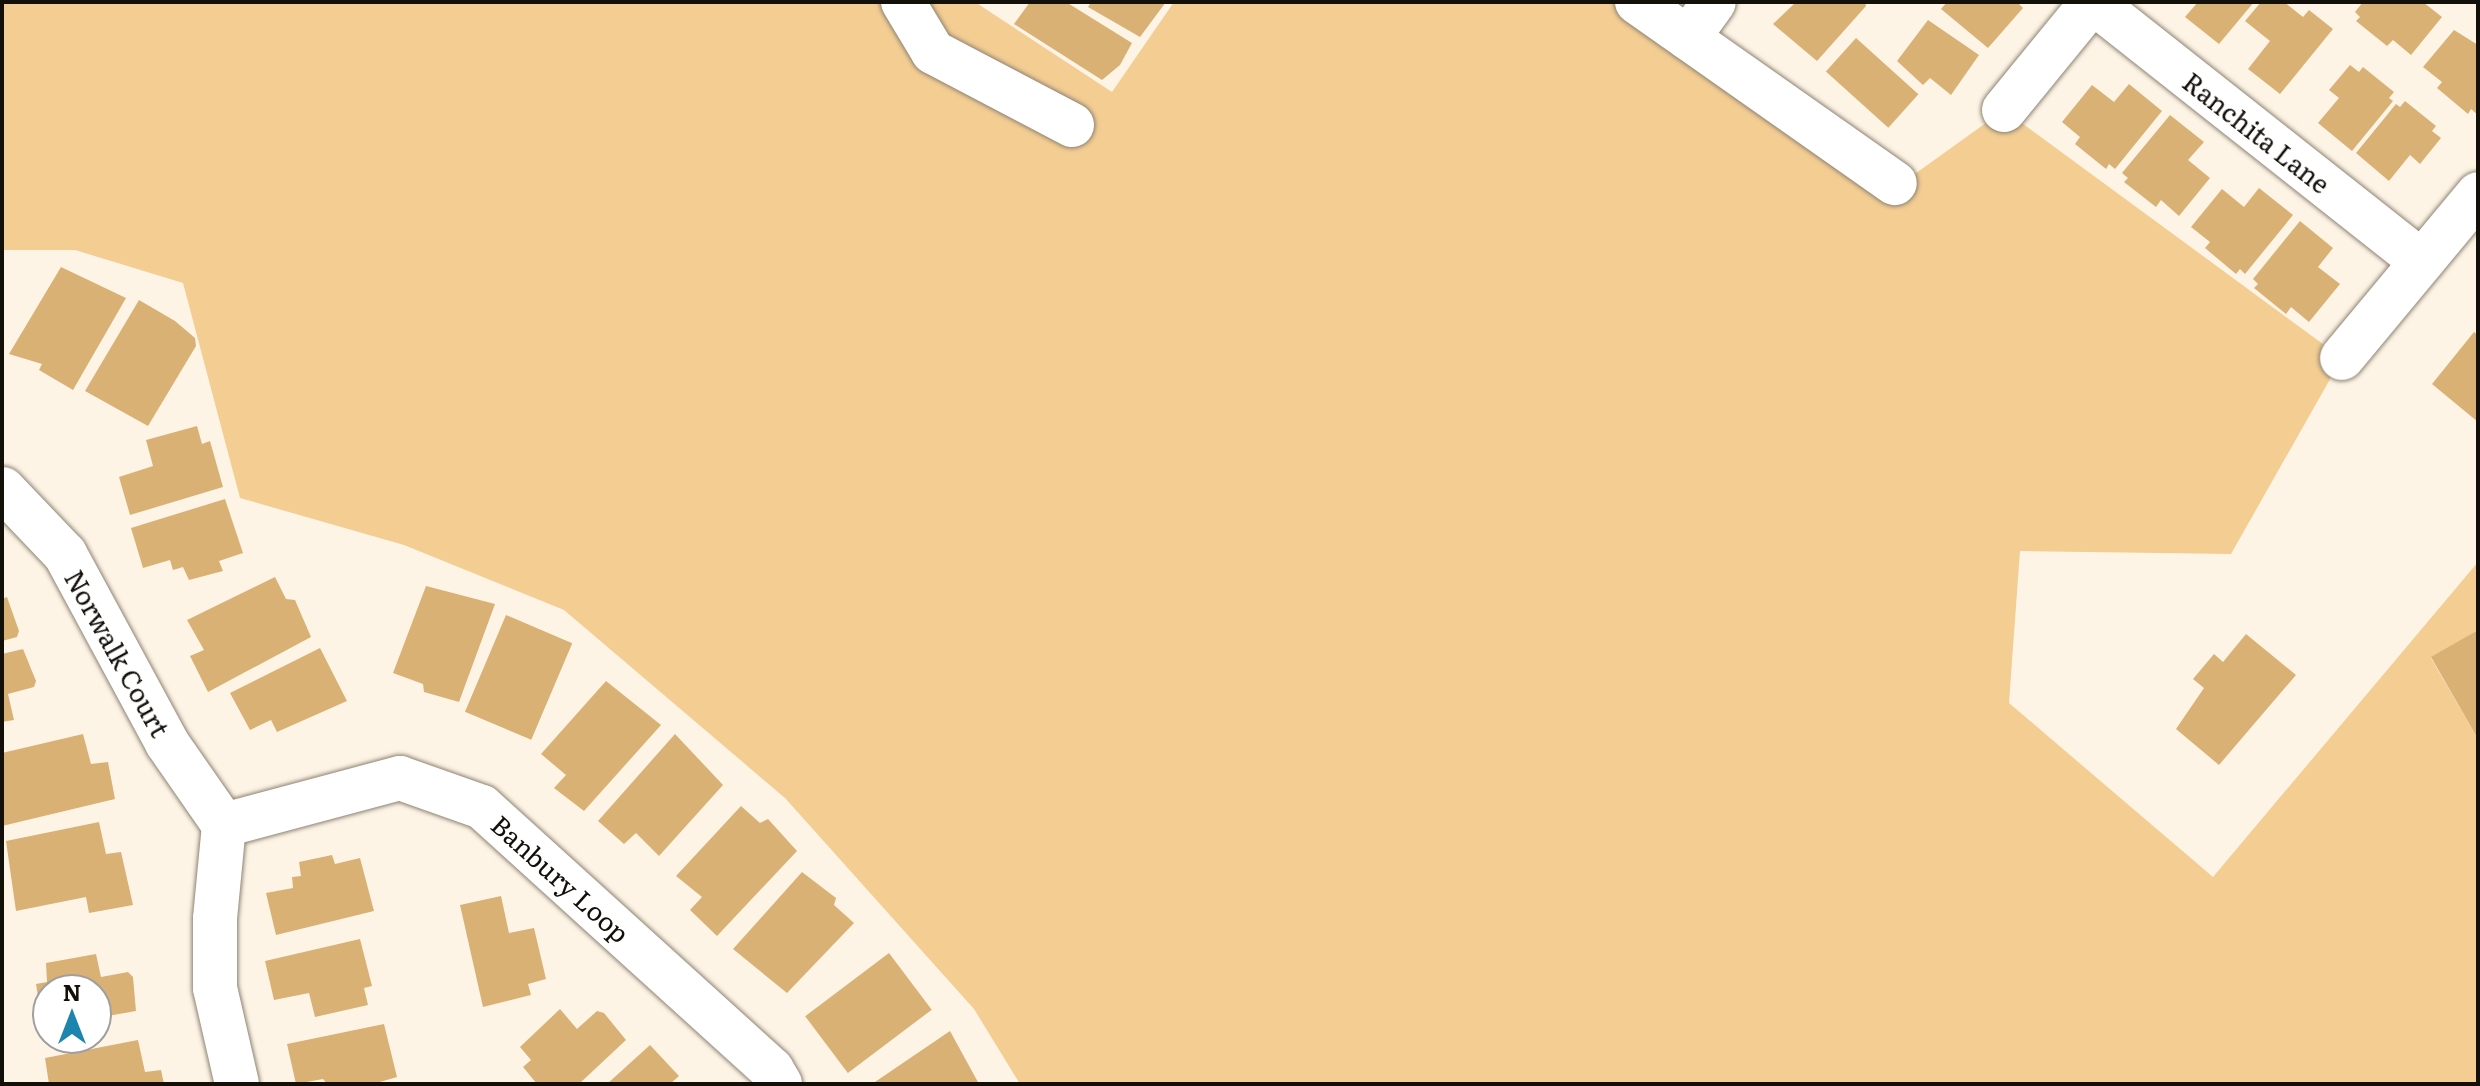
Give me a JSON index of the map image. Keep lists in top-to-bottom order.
{
  "streets": {
    "street": ["Ranchita Lane", "Norwalk Court", "Banbury Loop"]
  },
  "crossings": [
    ["Norwalk Court", "Banbury Loop"]
  ],
  "north": "top"
}
